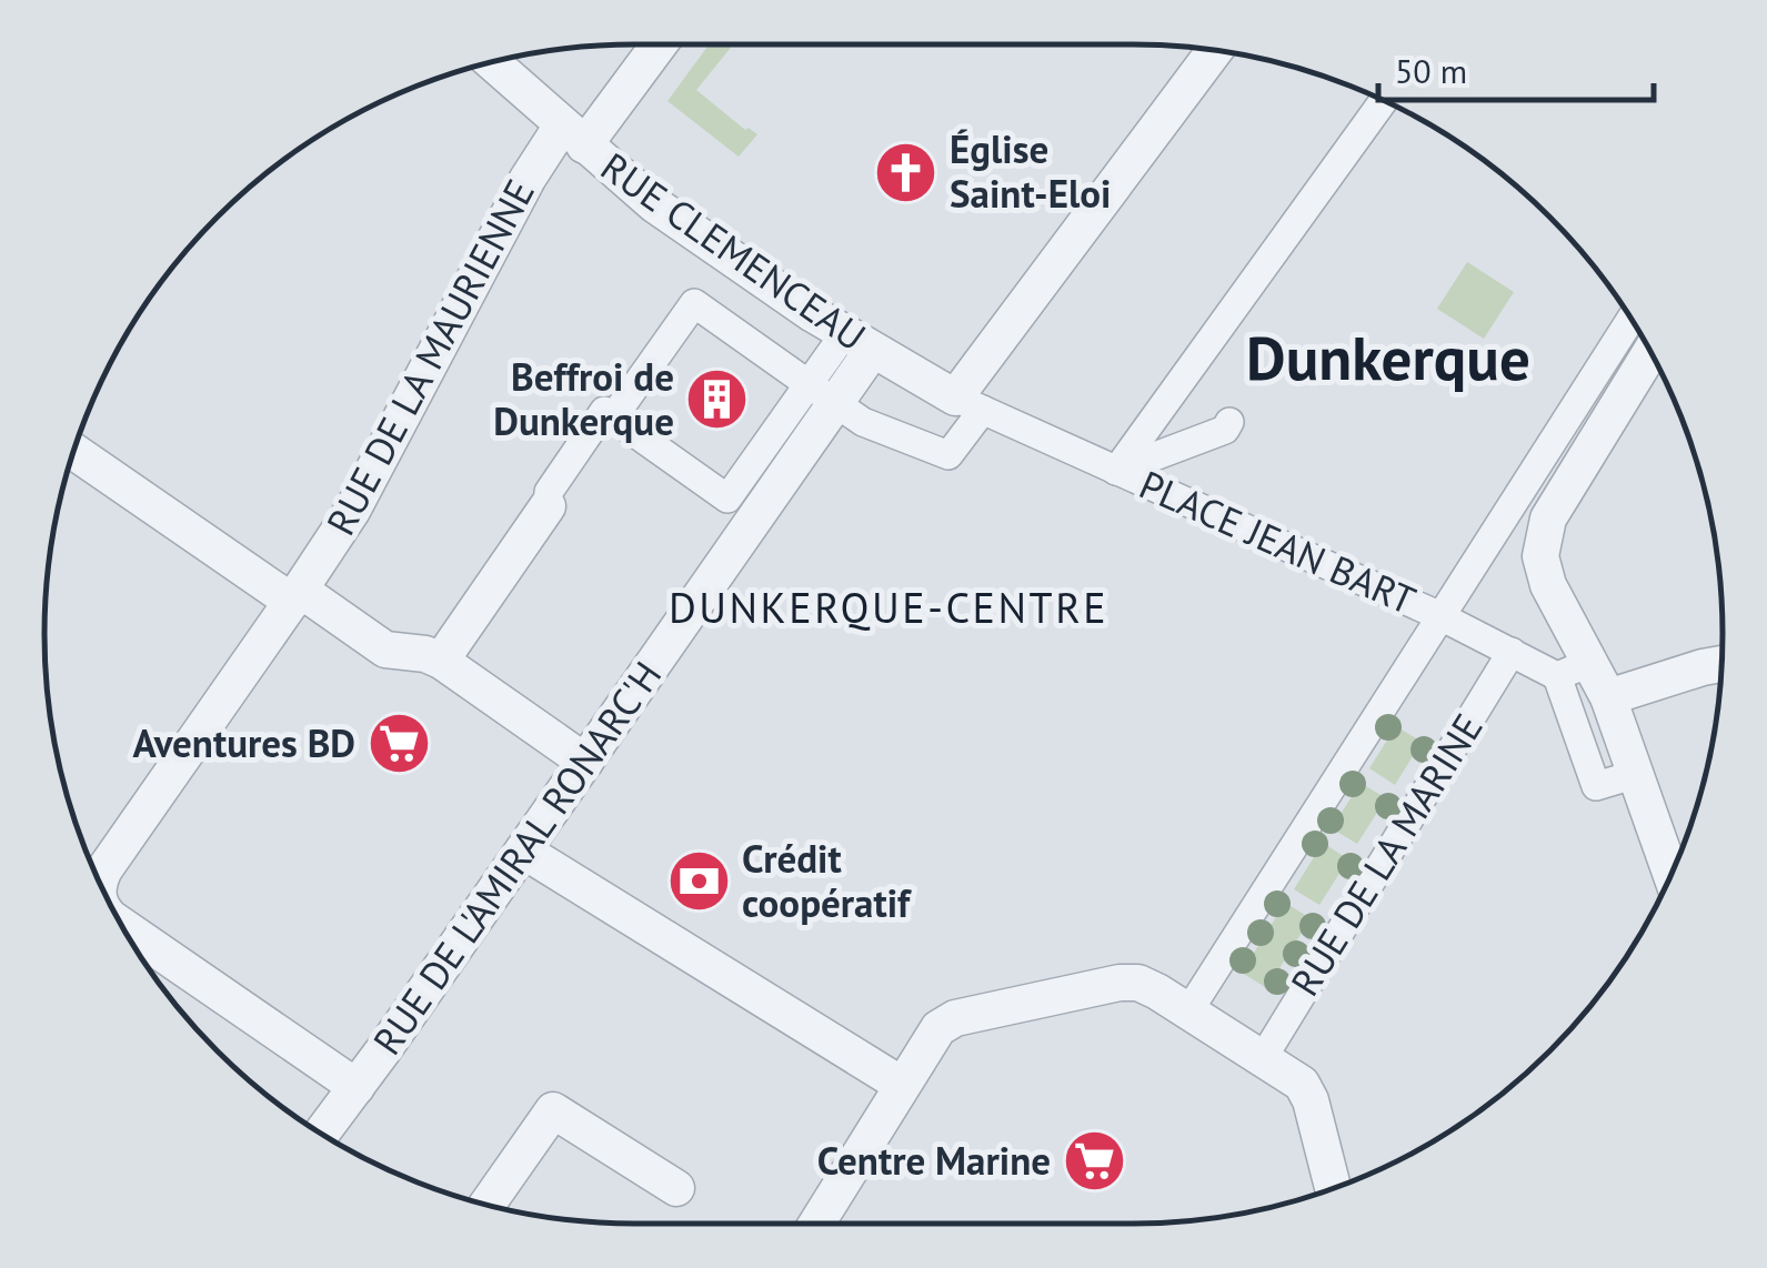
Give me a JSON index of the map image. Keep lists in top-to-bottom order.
{
  "streets": {
    "street": [
      "RUE CLEMENCEAU",
      "RUE DE LA MAURIENNE",
      "PLACE JEAN BART",
      "RUE DE LA MARINE",
      "RUE DE L'AMIRAL RONARC'H"
    ]
  },
  "crossings": [
    ["RUE CLEMENCEAU", "RUE DE LA MAURIENNE"],
    ["RUE CLEMENCEAU", "PLACE JEAN BART"],
    ["RUE CLEMENCEAU", "RUE DE L'AMIRAL RONARC'H"],
    ["RUE DE LA MAURIENNE", "RUE DE L'AMIRAL RONARC'H"],
    ["PLACE JEAN BART", "RUE DE LA MARINE"]
  ],
  "districts": ["Dunkerque", "DUNKERQUE-CENTRE"],
  "places": {
    "church": ["Église Saint-Eloi"],
    "building": ["Beffroi de Dunkerque"],
    "supermarket": ["Aventures BD", "Centre Marine"],
    "bank": ["Crédit coopératif"]
  },
  "scale_bar": "50 m"
}
